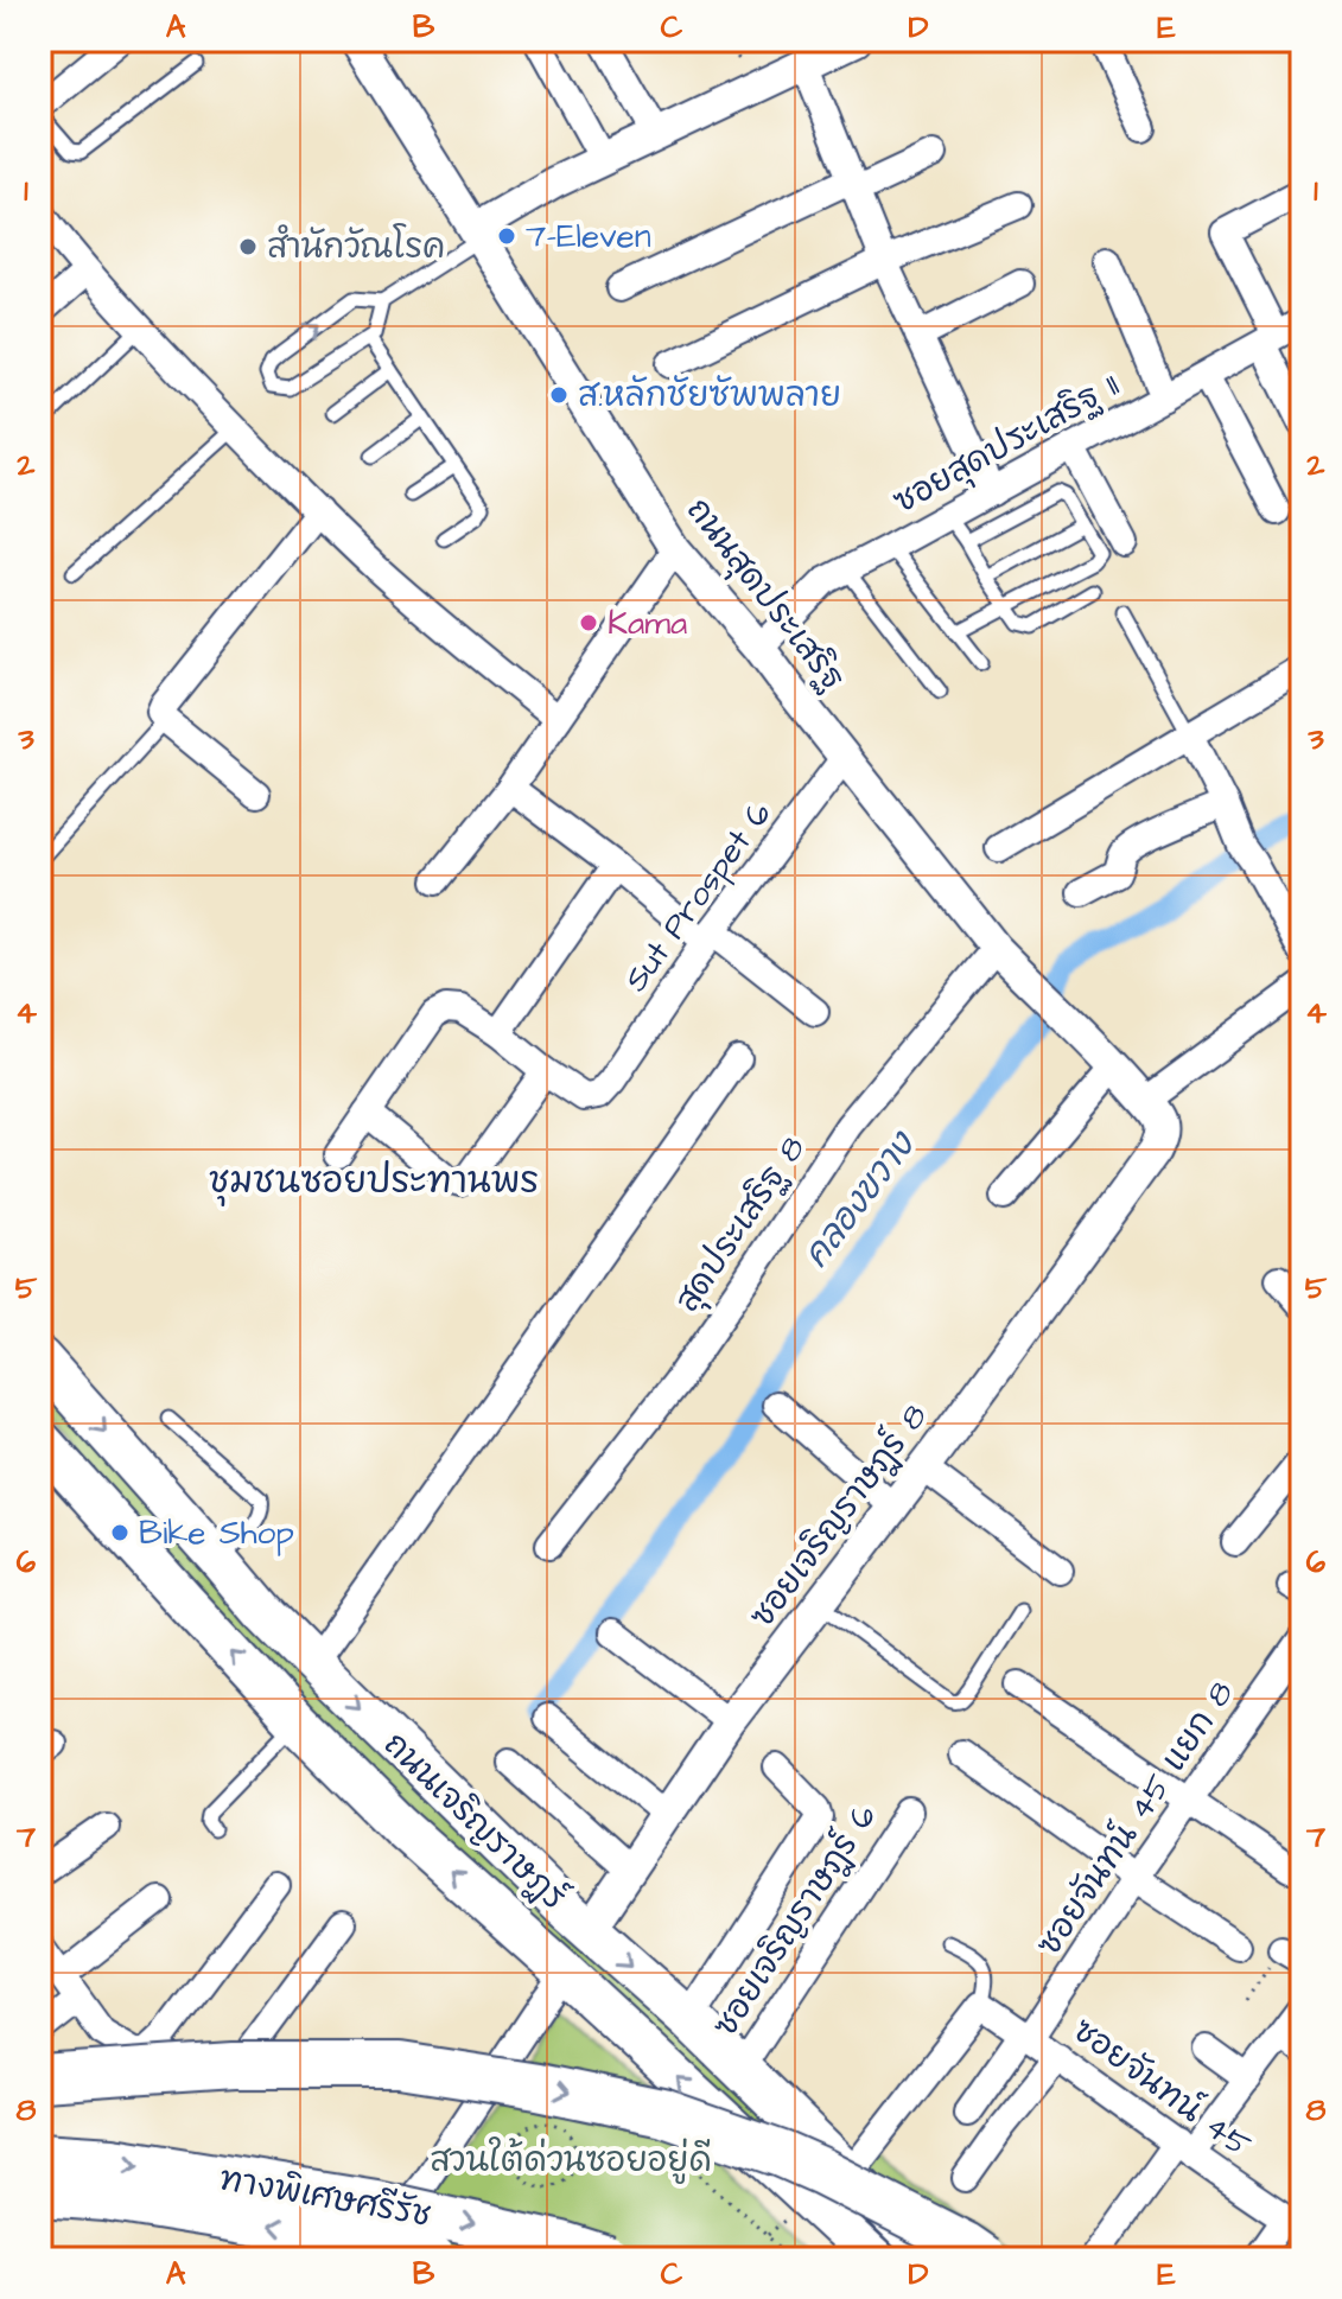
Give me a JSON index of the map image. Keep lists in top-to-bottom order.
{
  "streets": {
    "highway": ["ทางพิเศษศรีรัช"],
    "main road": ["ถนนเจริญราษฎร์"],
    "street": [
      "ซอยสุดประเสริฐ 11",
      "ถนนสุดประเสริฐ",
      "Sut Prospet 6",
      "สุดประเสริฐ 8",
      "ซอยเจริญราษฎร์ 8",
      "ซอยจันทน์ 45 แยก 8",
      "ซอยเจริญราษฎร์ 6",
      "ซอยจันทน์ 45"
    ]
  },
  "crossings": [
    ["ซอยสุดประเสริฐ 11", "ถนนสุดประเสริฐ"],
    ["ถนนสุดประเสริฐ", "Sut Prospet 6"],
    ["ถนนสุดประเสริฐ", "สุดประเสริฐ 8"],
    ["ถนนสุดประเสริฐ", "ซอยเจริญราษฎร์ 8"],
    ["ซอยเจริญราษฎร์ 8", "ถนนเจริญราษฎร์"],
    ["ซอยจันทน์ 45 แยก 8", "ซอยจันทน์ 45"],
    ["ถนนเจริญราษฎร์", "ซอยเจริญราษฎร์ 6"]
  ],
  "districts": ["ชุมชนซอยประทานพร"],
  "water": ["คลองขวาง"],
  "parks": ["สวนใต้ด่วนซอยอยู่ดี"],
  "places": [
    "7-Eleven",
    "สำนักวัณโรค",
    "ส.หลักชัยซัพพลาย",
    "Kama",
    "Bike Shop"
  ],
  "grid": {
    "columns": [
      "A",
      "B",
      "C",
      "D",
      "E"
    ],
    "rows": [
      "1",
      "2",
      "3",
      "4",
      "5",
      "6",
      "7",
      "8"
    ]
  }
}
